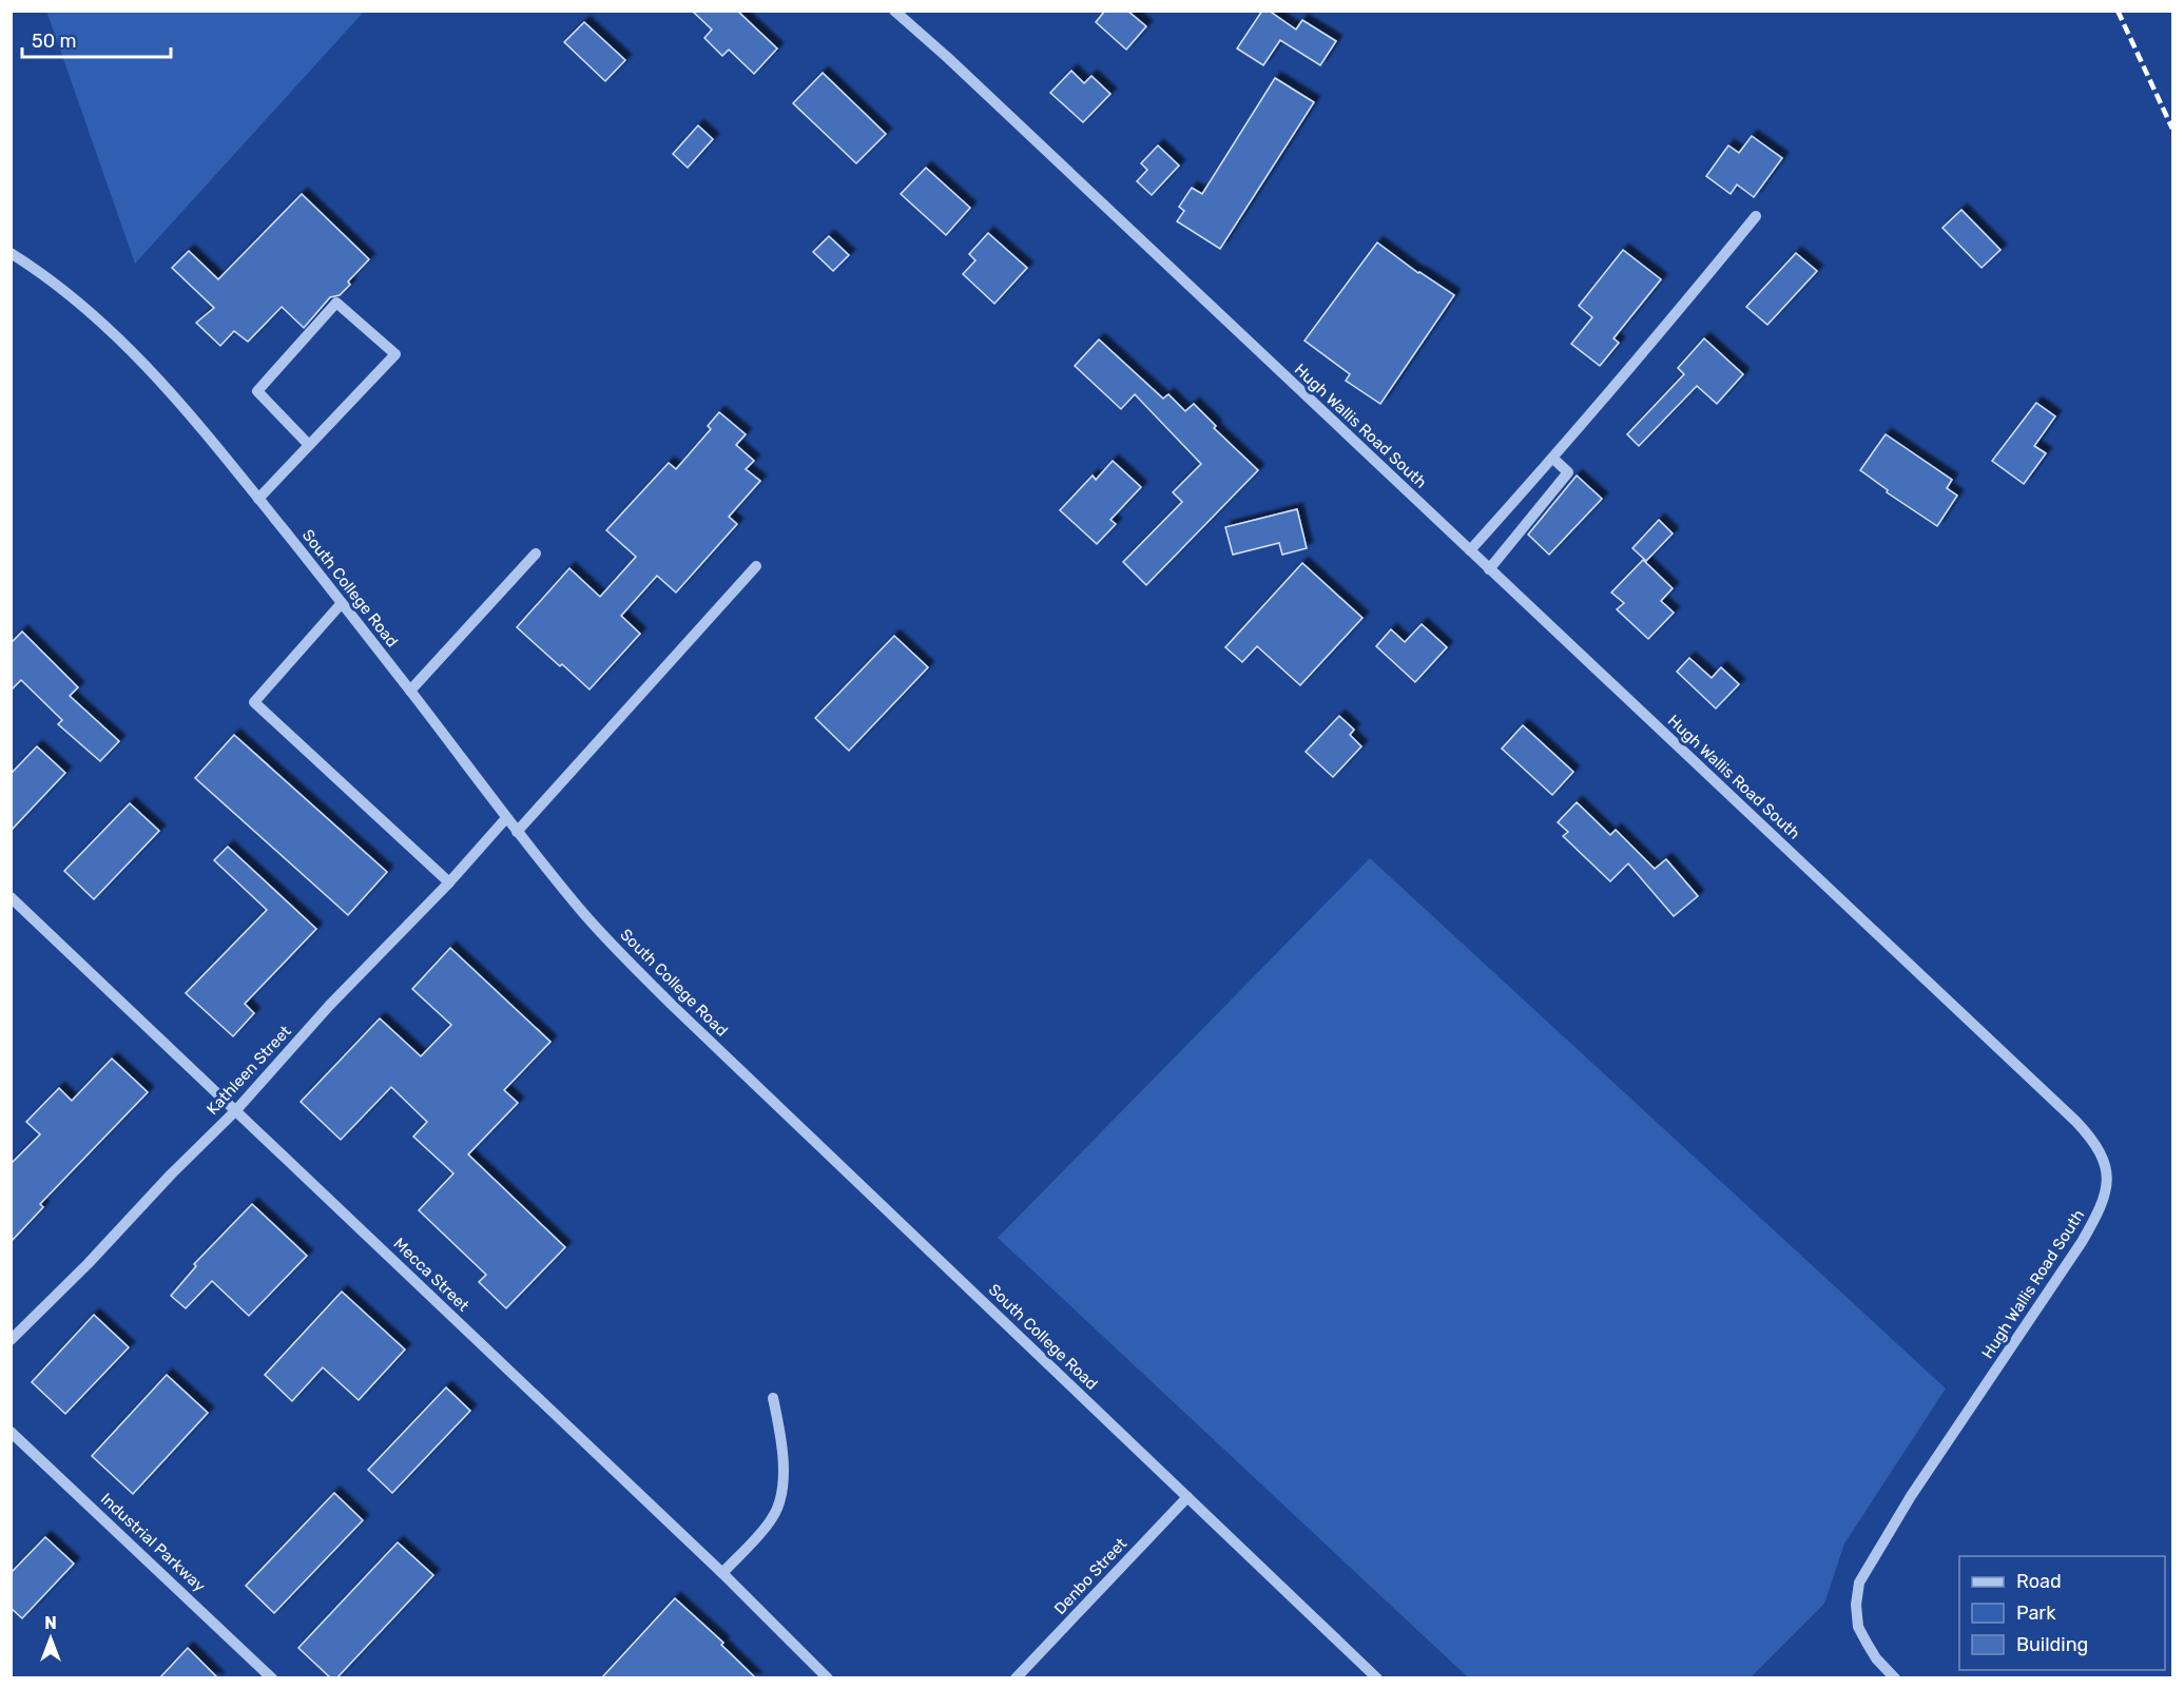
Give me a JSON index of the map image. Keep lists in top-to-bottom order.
{
  "streets": {
    "street": [
      "Hugh Wallis Road South",
      "South College Road",
      "Kathleen Street",
      "Mecca Street",
      "Industrial Parkway",
      "Denbo Street"
    ]
  },
  "crossings": [
    ["South College Road", "Kathleen Street"],
    ["South College Road", "Denbo Street"],
    ["Kathleen Street", "Mecca Street"]
  ],
  "legend": ["Road", "Park", "Building"],
  "scale_bar": "50 m",
  "north": "top"
}
